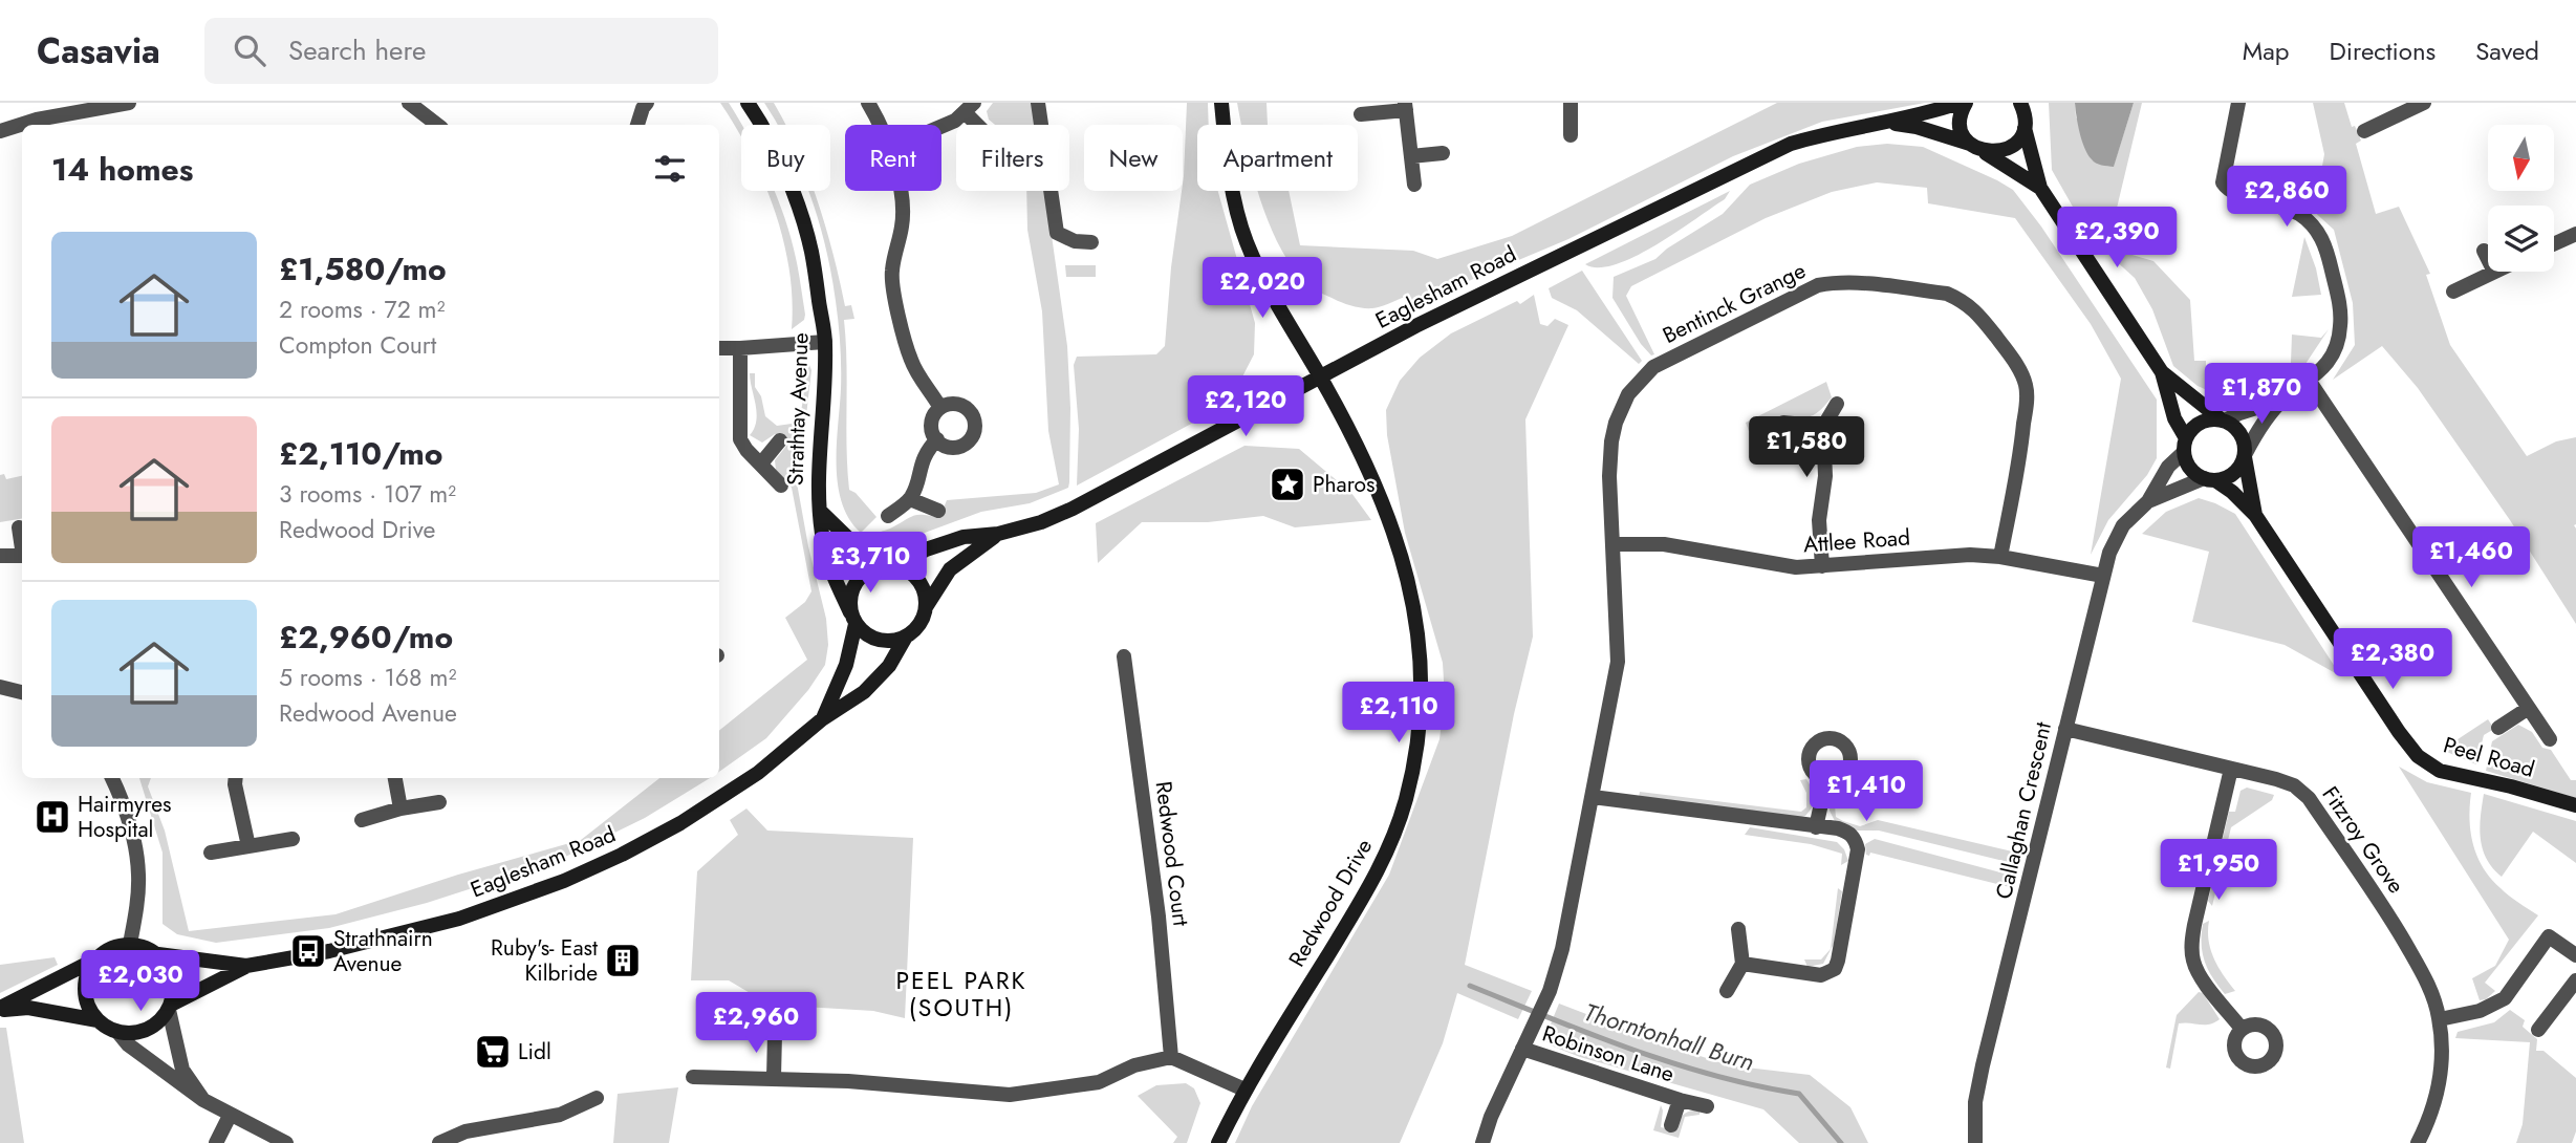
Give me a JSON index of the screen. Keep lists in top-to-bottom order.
{
  "streets": {
    "main road": [
      "Eaglesham Road",
      "Strathtay Avenue",
      "Peel Road",
      "Redwood Drive"
    ],
    "street": [
      "Bentinck Grange",
      "Attlee Road",
      "Callaghan Crescent",
      "Fitzroy Grove",
      "Redwood Court",
      "Robinson Lane"
    ]
  },
  "crossings": [
    ["Eaglesham Road", "Strathtay Avenue"],
    ["Eaglesham Road", "Redwood Drive"],
    ["Bentinck Grange", "Attlee Road"],
    ["Attlee Road", "Callaghan Crescent"],
    ["Callaghan Crescent", "Fitzroy Grove"]
  ],
  "districts": ["PEEL PARK (SOUTH)"],
  "water": ["Thorntonhall Burn"],
  "places": {
    "place": ["Pharos"],
    "hospital": ["Hairmyres Hospital"],
    "bus stop": ["Strathnairn Avenue"],
    "building": ["Ruby's- East Kilbride"],
    "supermarket": ["Lidl"]
  },
  "north": "bottom",
  "page": {
    "header": "Casavia",
    "search": "Search here",
    "nav": ["Map", "Directions", "Saved"],
    "chip": [
      "Buy",
      "Rent",
      "Filters",
      "New",
      "Apartment"
    ],
    "heading": "14 homes",
    "price": [
      "£2,860",
      "£2,390",
      "£2,020",
      "£1,870",
      "£2,120",
      "£1,580",
      "£1,460",
      "£3,710",
      "£2,380",
      "£2,110",
      "£1,410",
      "£1,950",
      "£2,030",
      "£2,960"
    ],
    "list": [
      {
        "name": "£1,580/mo",
        "note": "2 rooms · 72 m² · Compton Court"
      },
      {
        "name": "£2,110/mo",
        "note": "3 rooms · 107 m² · Redwood Drive"
      },
      {
        "name": "£2,960/mo",
        "note": "5 rooms · 168 m² · Redwood Avenue"
      }
    ]
  }
}
